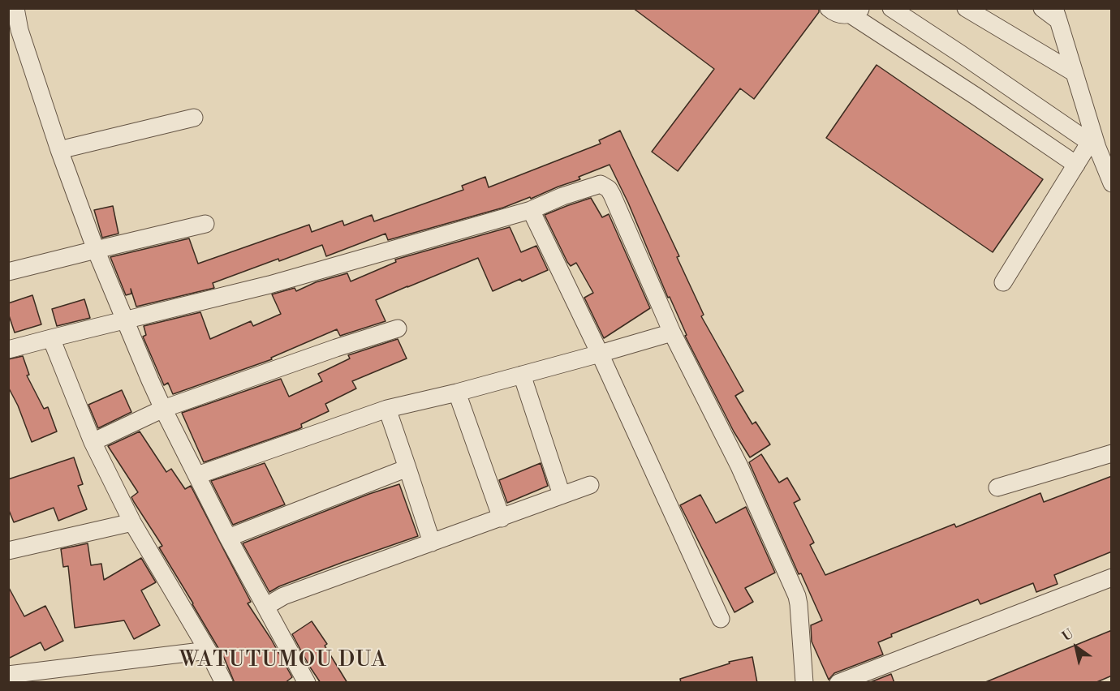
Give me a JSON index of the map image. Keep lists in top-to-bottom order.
{
  "districts": ["WATUTUMOU DUA"],
  "north": "top left"
}
